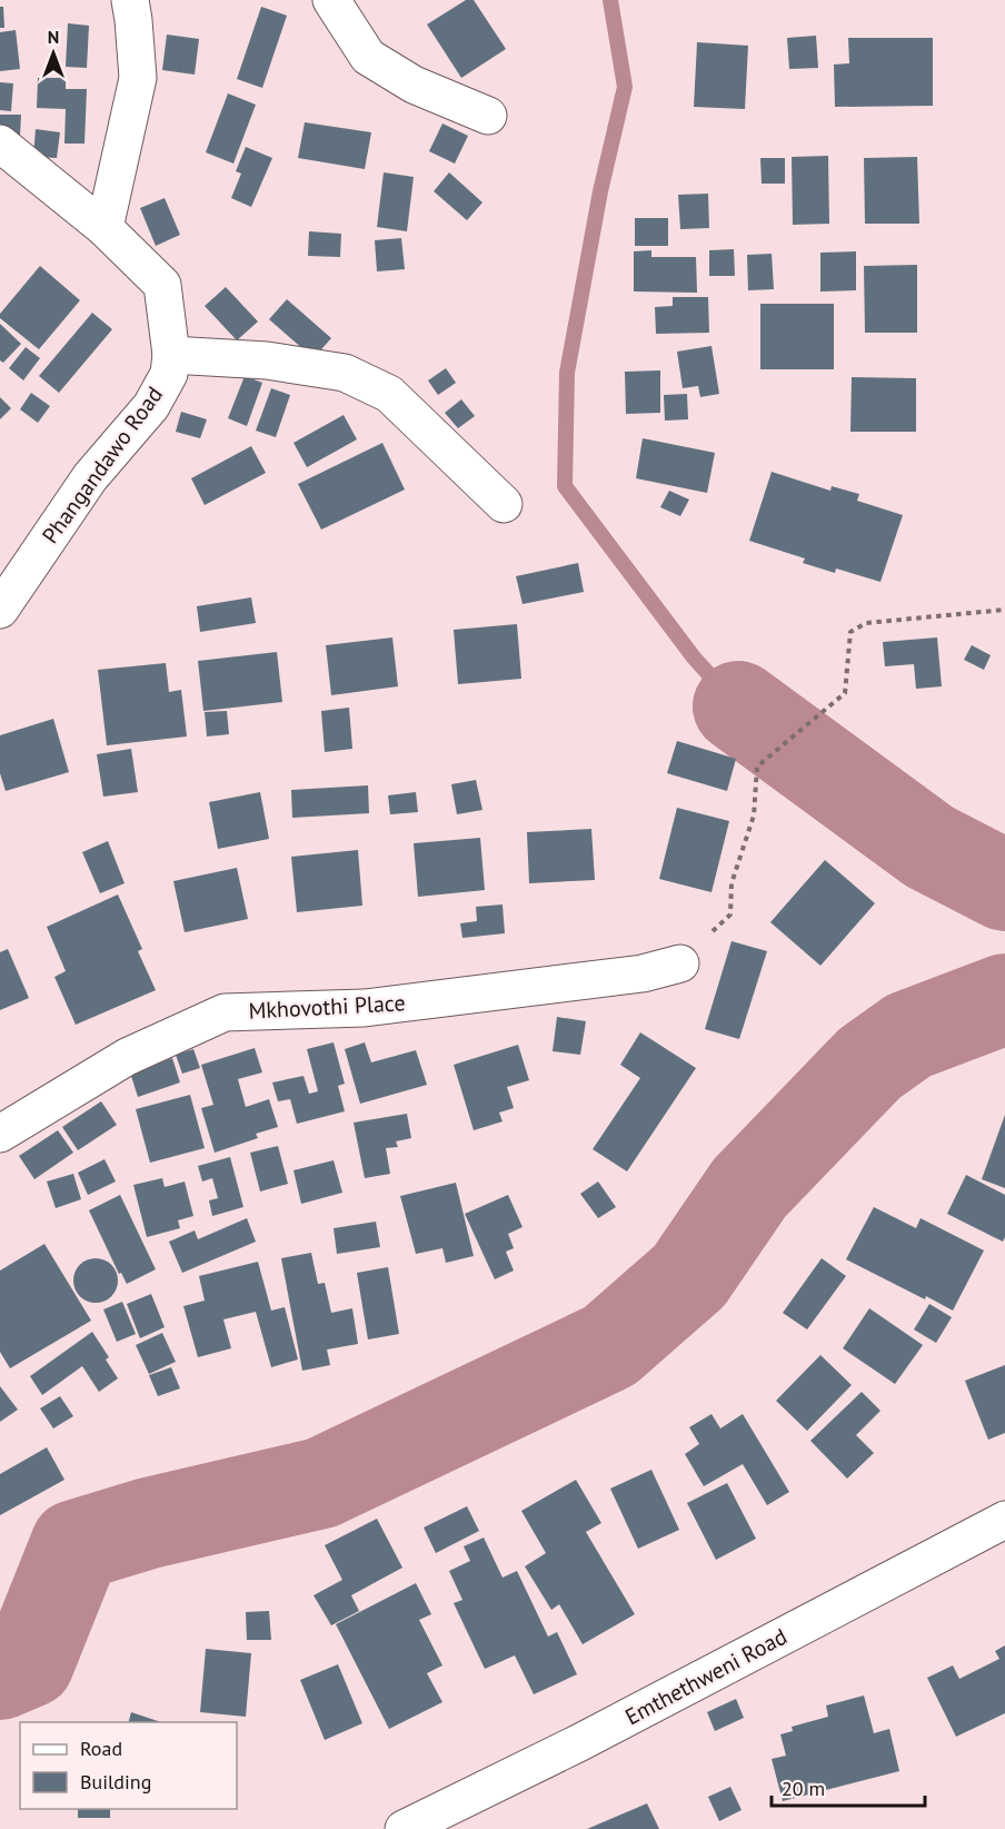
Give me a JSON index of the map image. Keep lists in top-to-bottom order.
{
  "streets": {
    "street": ["Phangandawo Road", "Mkhovothi Place", "Emthethweni Road"]
  },
  "legend": ["Road", "Building"],
  "scale_bar": "20 m",
  "north": "top"
}
